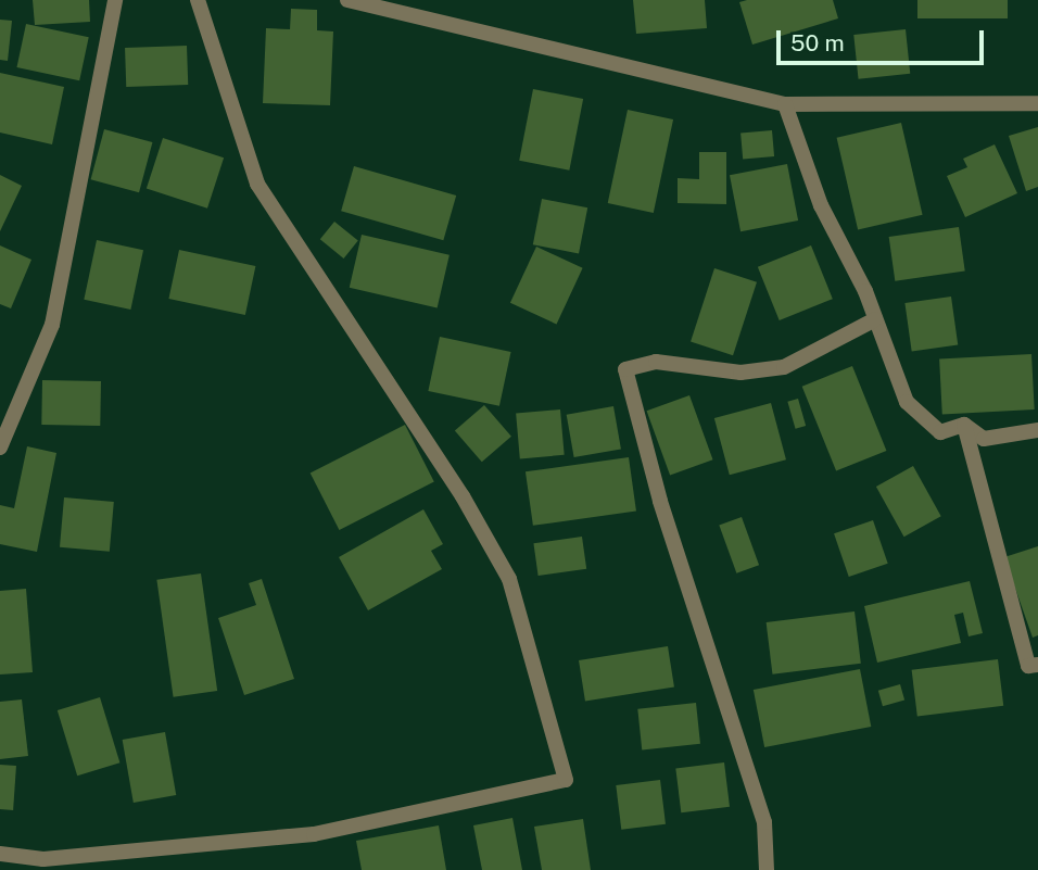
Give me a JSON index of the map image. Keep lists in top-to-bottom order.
{
  "scale_bar": "50 m"
}
